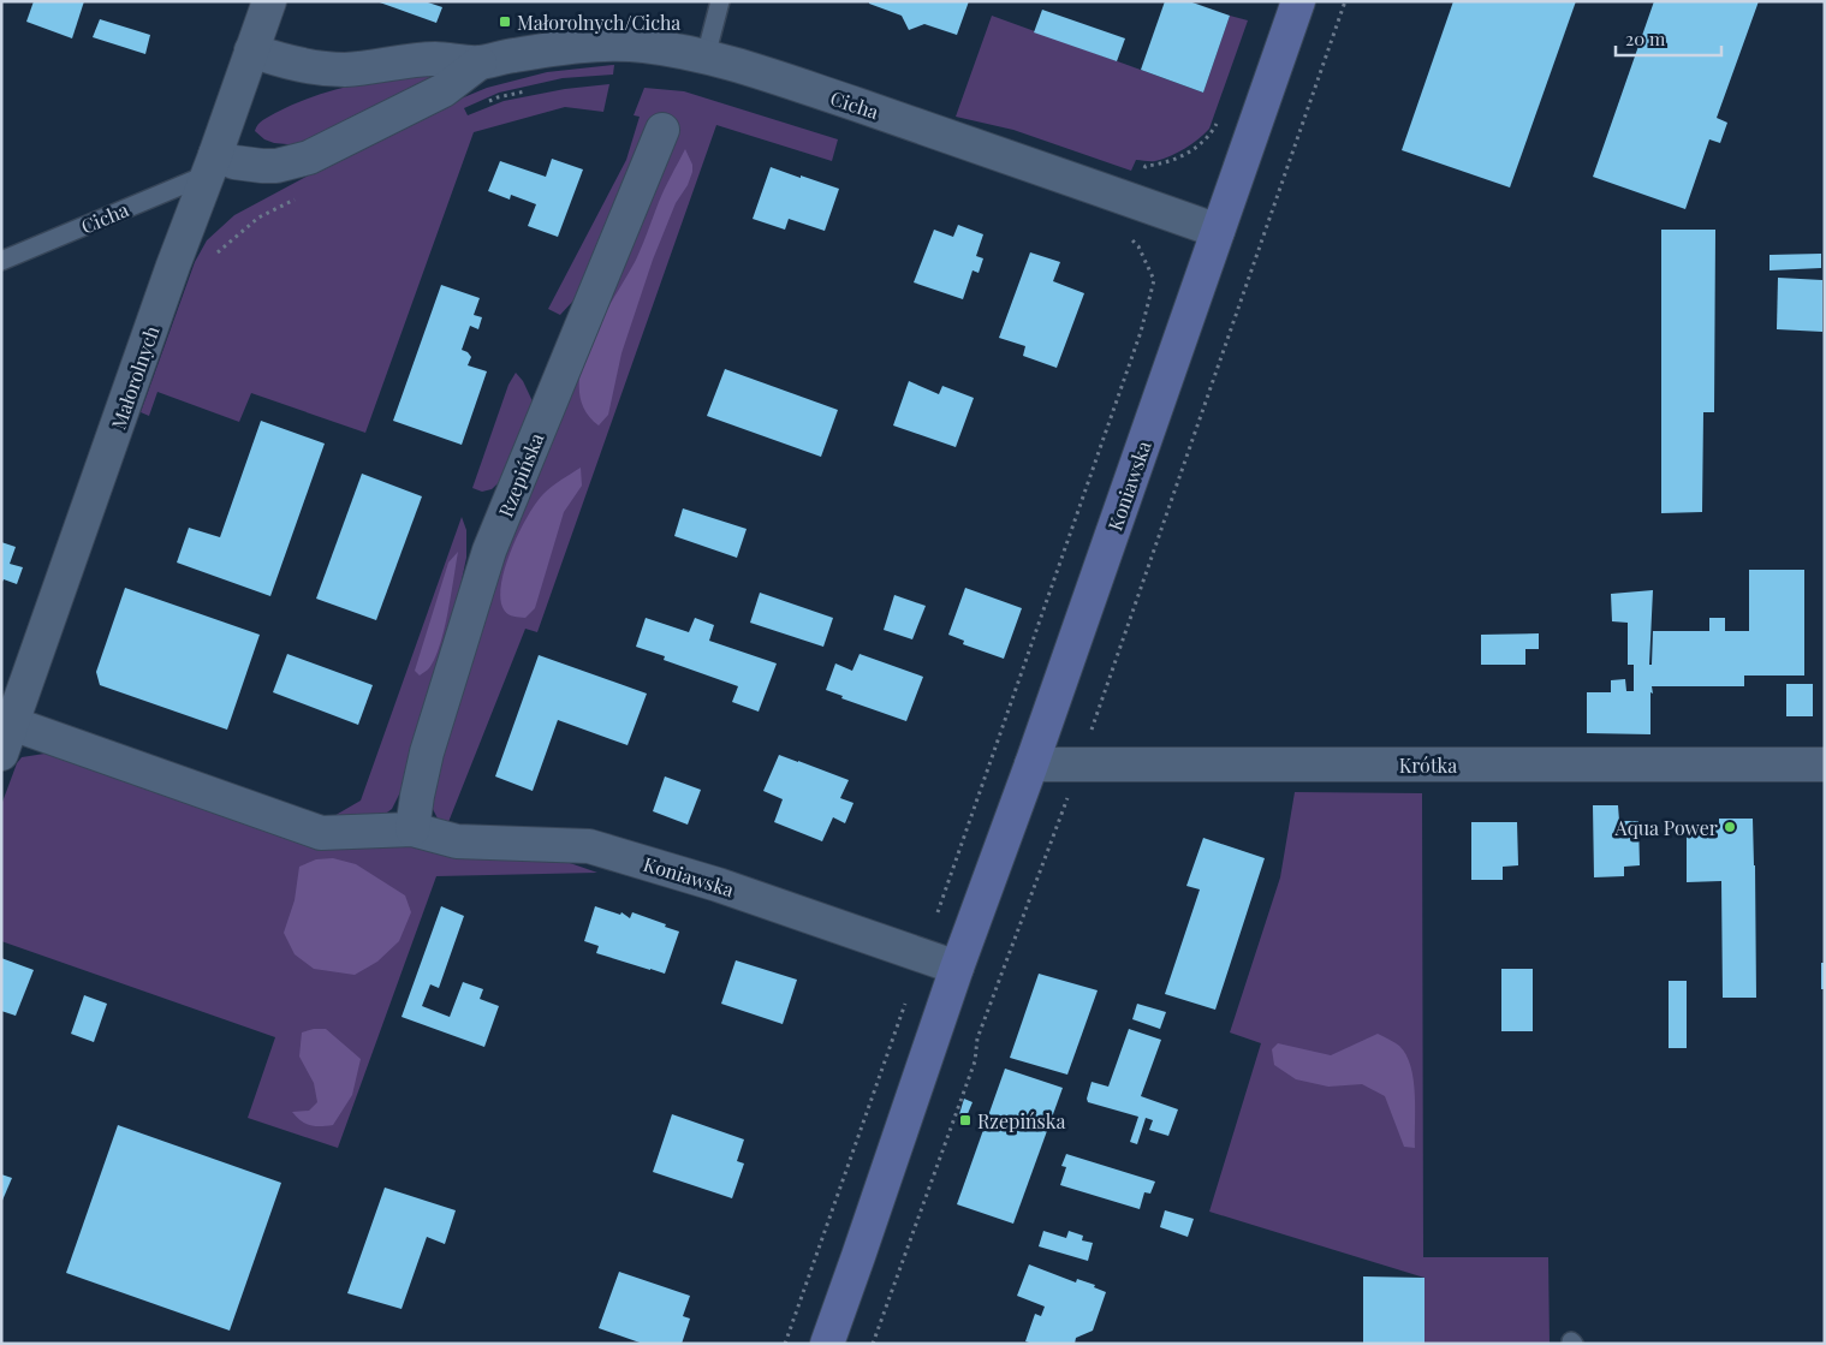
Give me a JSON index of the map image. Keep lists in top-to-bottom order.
{
  "streets": {
    "main road": ["Koniawska"],
    "street": [
      "Cicha",
      "Małorolnych",
      "Rzepińska",
      "Krótka"
    ]
  },
  "crossings": [
    ["Cicha", "Małorolnych"],
    ["Cicha", "Koniawska"],
    ["Małorolnych", "Koniawska"],
    ["Rzepińska", "Koniawska"],
    ["Koniawska", "Krótka"]
  ],
  "places": {
    "transit": ["Małorolnych/Cicha", "Rzepińska"],
    "other": ["Aqua Power"]
  },
  "scale_bar": "20 m"
}
